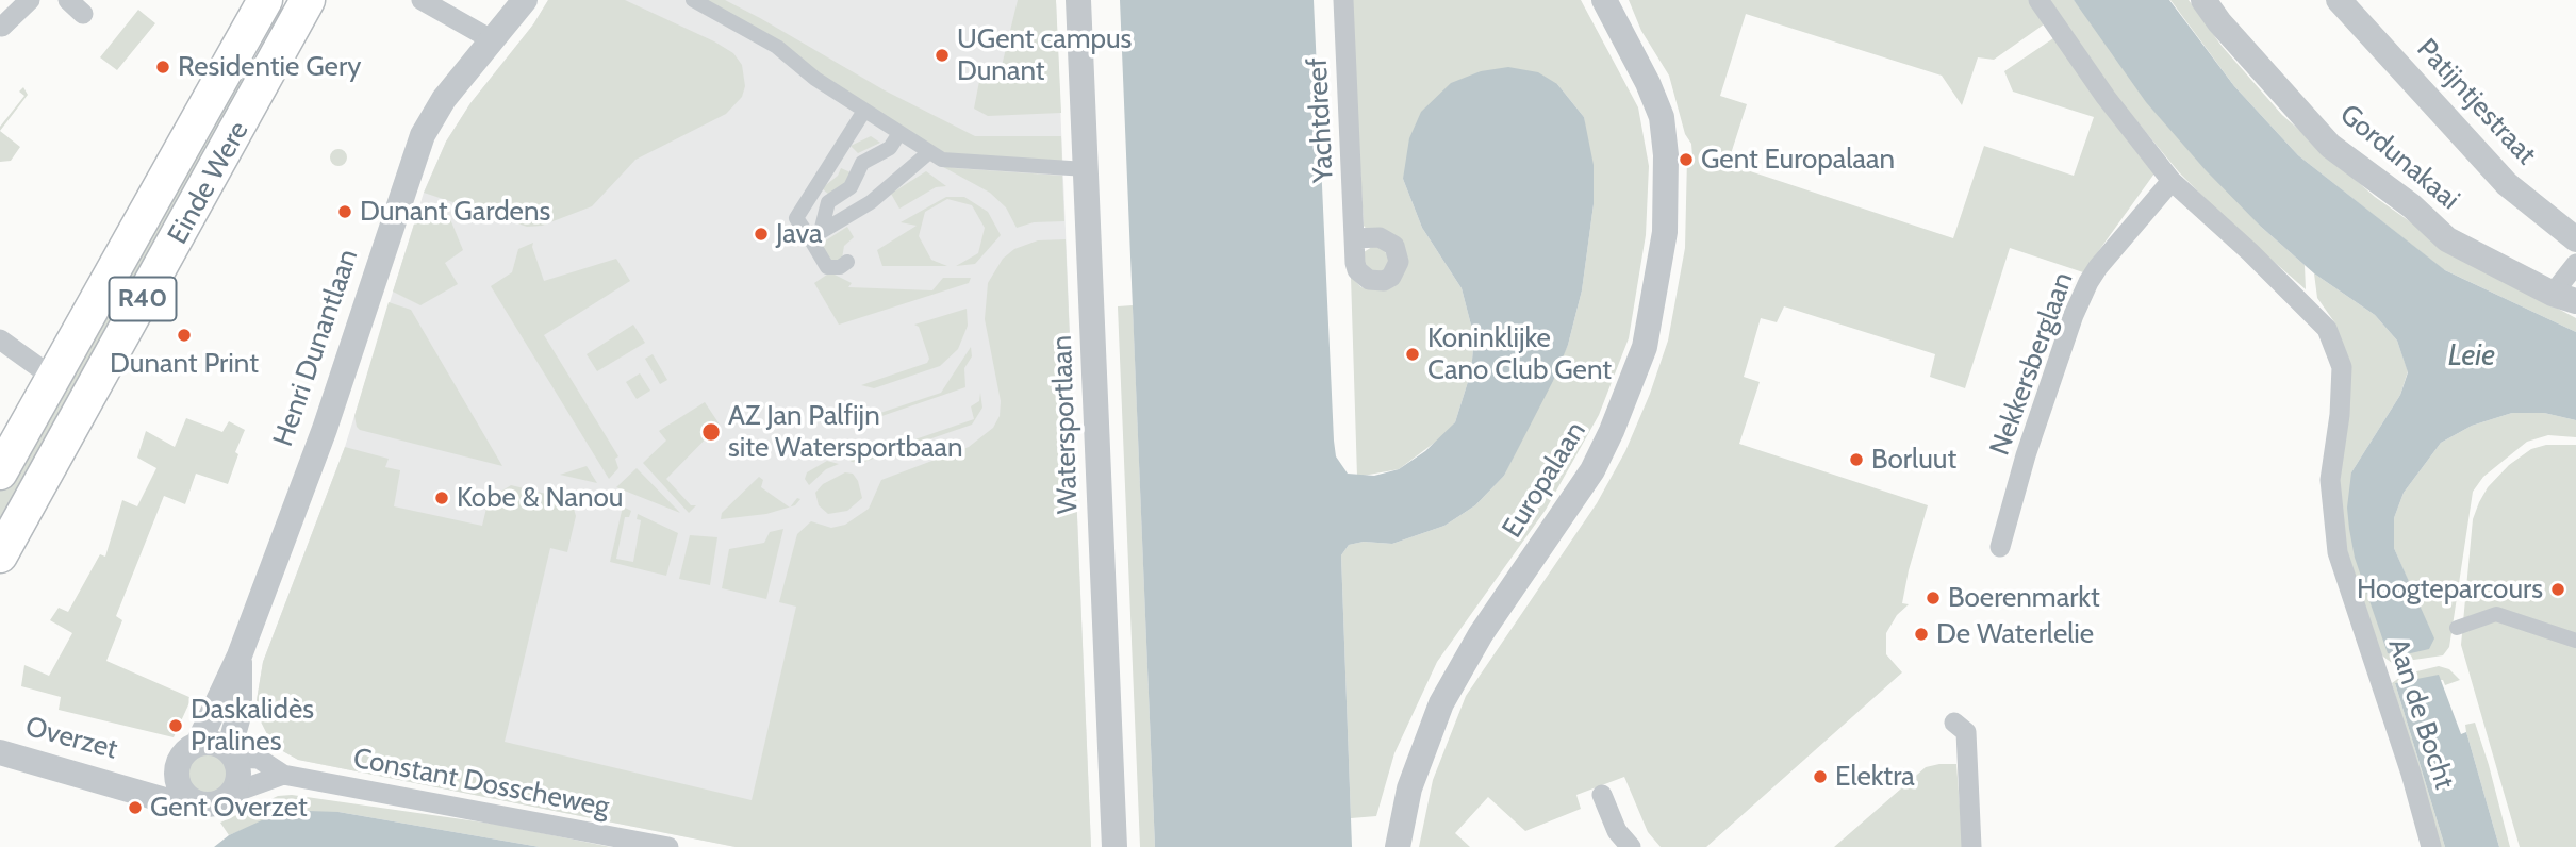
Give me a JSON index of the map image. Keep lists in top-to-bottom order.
{
  "streets": {
    "main road": ["Einde Were", "R40"],
    "street": [
      "Patijntjestraat",
      "Yachtdreef",
      "Gordunakaai",
      "Henri Dunantlaan",
      "Nekkersberglaan",
      "Watersportlaan",
      "Europalaan",
      "Aan de Bocht",
      "Overzet",
      "Constant Dosscheweg"
    ]
  },
  "crossings": [
    ["Henri Dunantlaan", "Overzet"],
    ["Henri Dunantlaan", "Constant Dosscheweg"],
    ["Nekkersberglaan", "Aan de Bocht"],
    ["Overzet", "Constant Dosscheweg"]
  ],
  "water": ["Leie"],
  "places": [
    "UGent campus Dunant",
    "Residentie Gery",
    "Gent Europalaan",
    "Dunant Gardens",
    "Java",
    "Dunant Print",
    "Koninklijke Cano Club Gent",
    "AZ Jan Palfijn site Watersportbaan",
    "Borluut",
    "Kobe & Nanou",
    "Hoogteparcours",
    "Boerenmarkt",
    "De Waterlelie",
    "Daskalidès Pralines",
    "Elektra",
    "Gent Overzet"
  ]
}
